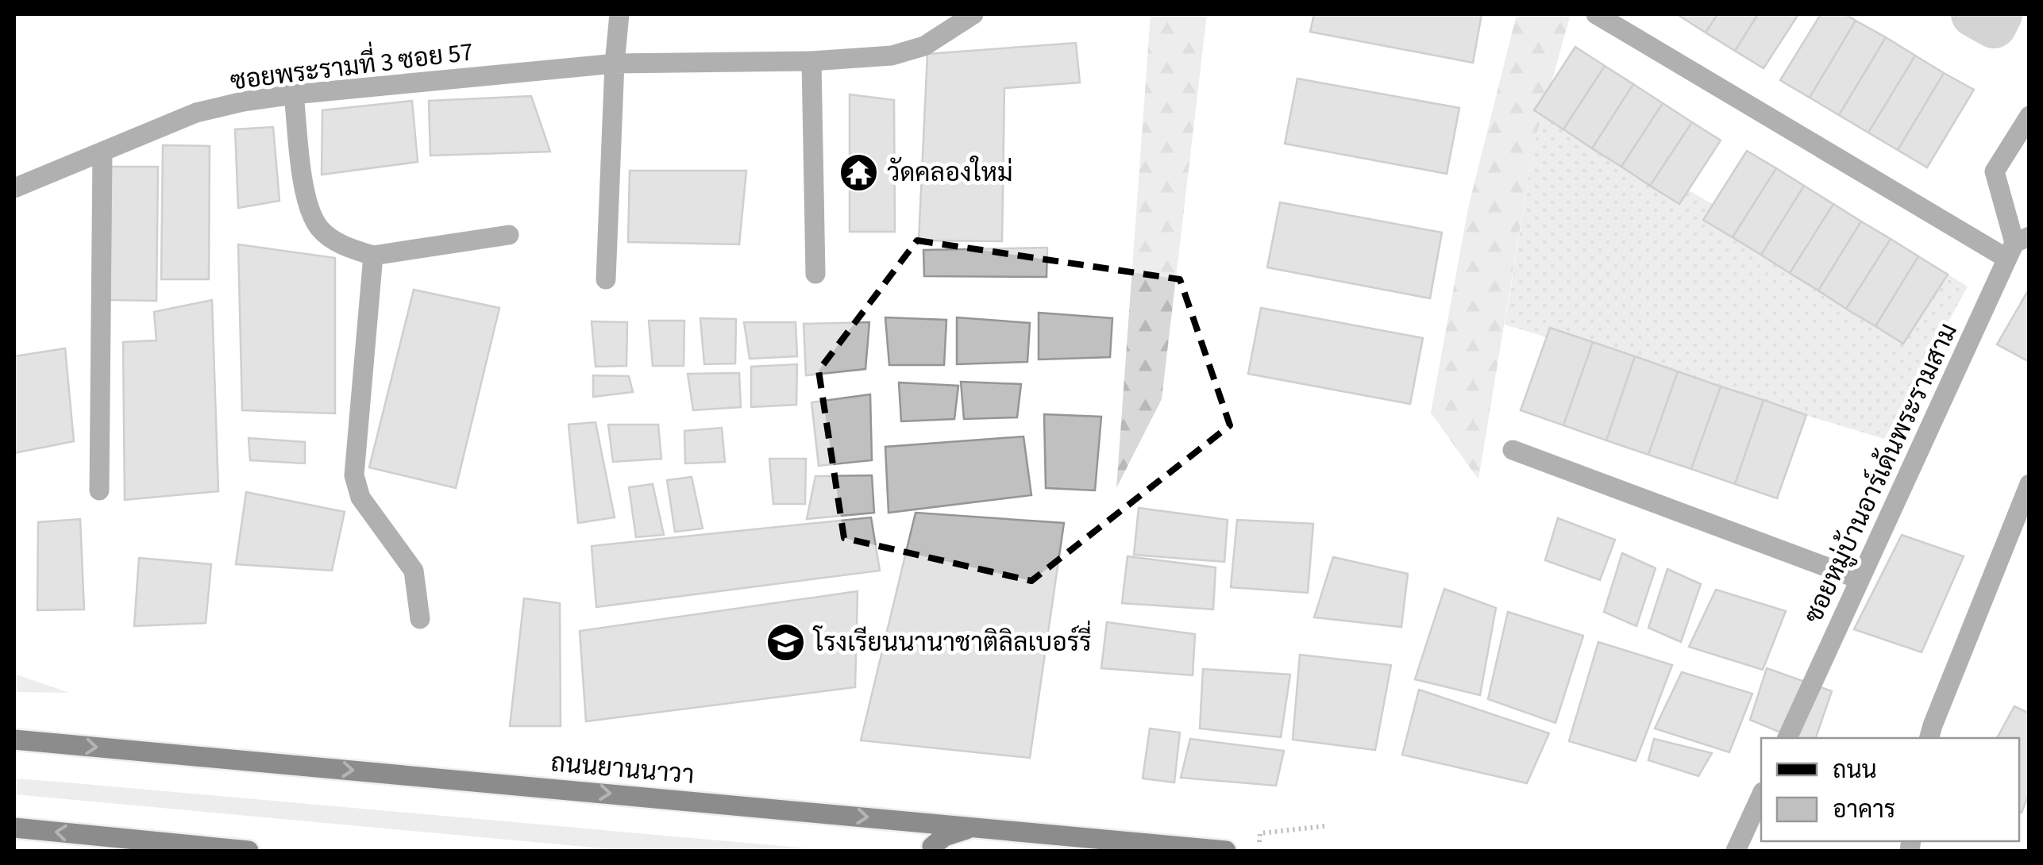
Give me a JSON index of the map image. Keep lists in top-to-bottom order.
{
  "streets": {
    "main road": ["ถนนยานนาวา"],
    "street": ["ซอยพระรามที่ 3 ซอย 57", "ซอยหมู่บ้านอาร์เด้นพระรามสาม"]
  },
  "one_way": ["ถนนยานนาวา"],
  "places": {
    "temple": ["วัดคลองใหม่"],
    "school or university": ["โรงเรียนนานาชาติลิลเบอร์รี่"]
  },
  "legend": ["ถนน", "อาคาร"]
}
